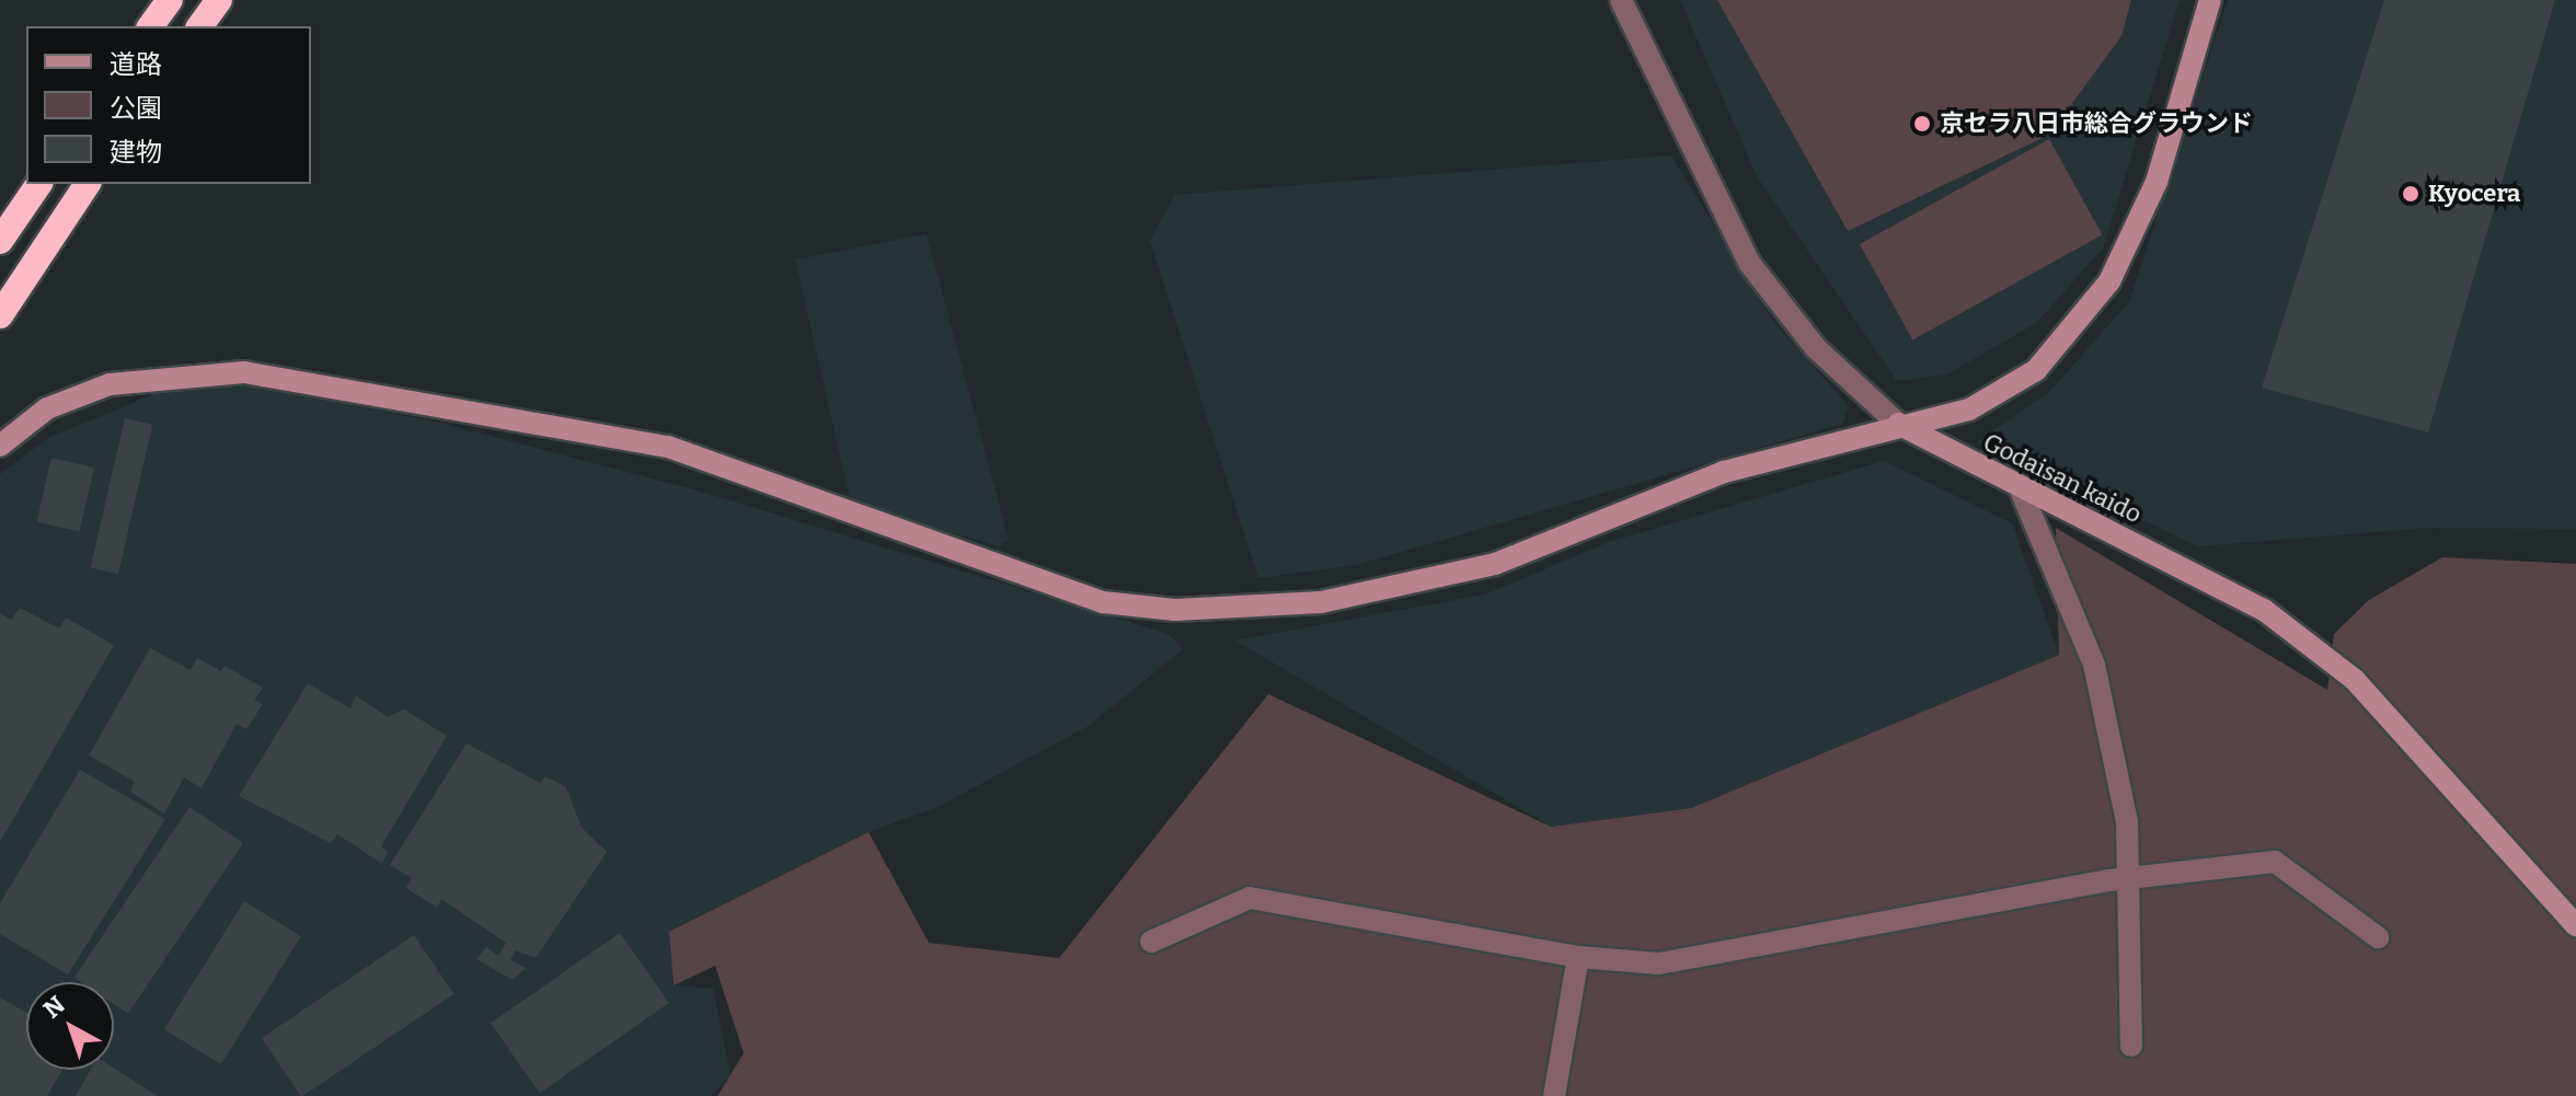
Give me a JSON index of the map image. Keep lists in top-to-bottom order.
{
  "streets": {
    "street": ["Godaisan kaido"]
  },
  "places": ["京セラ八日市総合グラウンド", "Kyocera"],
  "legend": ["道路", "公園", "建物"],
  "north": "top left"
}
